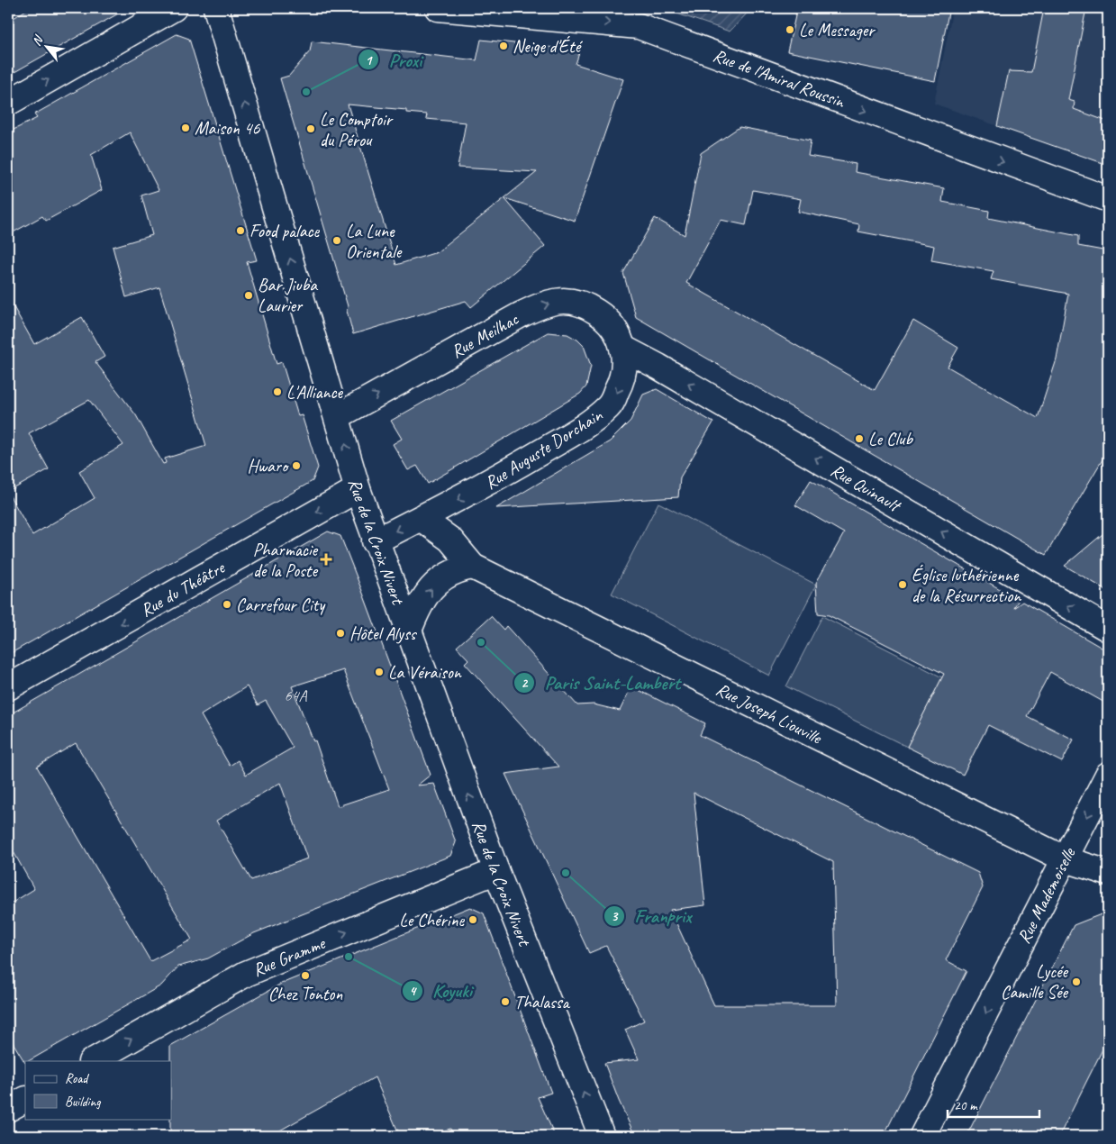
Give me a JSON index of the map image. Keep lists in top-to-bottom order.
{
  "streets": {
    "street": [
      "Rue de l'Amiral Roussin",
      "Rue Meilhac",
      "Rue Auguste Dorchain",
      "Rue Quinault",
      "Rue de la Croix Nivert",
      "Rue du Théâtre",
      "Rue Joseph Liouville",
      "Rue Mademoiselle",
      "Rue Gramme"
    ]
  },
  "crossings": [
    ["Rue Meilhac", "Rue Auguste Dorchain"],
    ["Rue Meilhac", "Rue Quinault"],
    ["Rue Meilhac", "Rue de la Croix Nivert"],
    ["Rue Auguste Dorchain", "Rue Quinault"],
    ["Rue Auguste Dorchain", "Rue Joseph Liouville"],
    ["Rue de la Croix Nivert", "Rue du Théâtre"],
    ["Rue de la Croix Nivert", "Rue Gramme"],
    ["Rue Joseph Liouville", "Rue Mademoiselle"]
  ],
  "one_way": [
    "Rue de l'Amiral Roussin",
    "Rue Meilhac",
    "Rue Auguste Dorchain",
    "Rue Quinault",
    "Rue de la Croix Nivert",
    "Rue du Théâtre",
    "Rue Mademoiselle",
    "Rue Gramme"
  ],
  "places": {
    "other": [
      "Le Messager",
      "Neige d'Été",
      "Proxi",
      "Maison 46",
      "Le Comptoir du Pérou",
      "Food palace",
      "La Lune Orientale",
      "Bar Jiuba Laurier",
      "L'Alliance",
      "Le Club",
      "Hwaro",
      "Église luthérienne de la Résurrection",
      "Carrefour City",
      "Hôtel Alyss",
      "Paris Saint-Lambert",
      "La Véraison",
      "Franprix",
      "Le Chérine",
      "Koyuki",
      "Chez Tonton",
      "Lycée Camille Sée",
      "Thalassa"
    ],
    "health": ["Pharmacie de la Poste"]
  },
  "house_numbers": ["64A"],
  "legend": ["Road", "Building"],
  "scale_bar": "20 m",
  "north": "top left"
}
